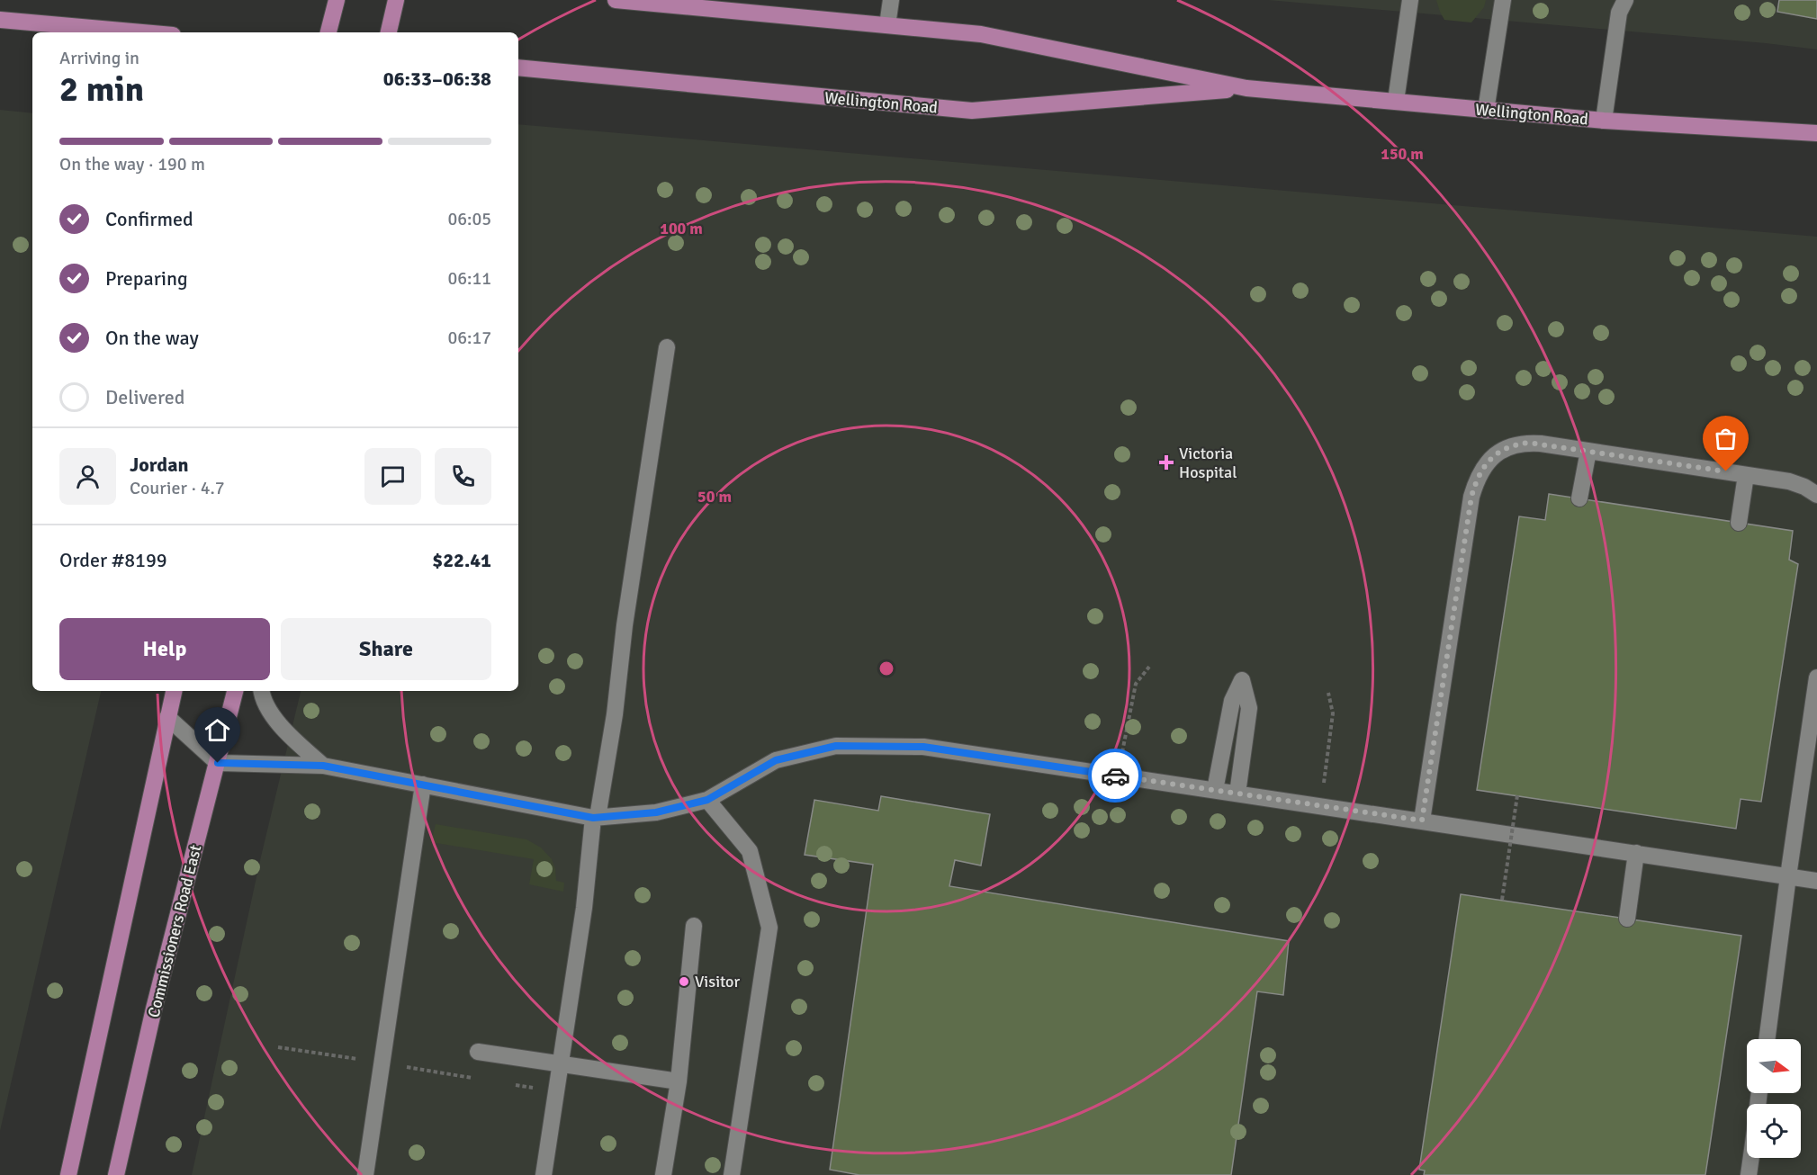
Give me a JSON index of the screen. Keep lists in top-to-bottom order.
{
  "streets": {
    "main road": ["Wellington Road", "Commissioners Road East"]
  },
  "places": {
    "health": ["Victoria Hospital"],
    "other": ["Visitor"]
  },
  "north": "right",
  "page": {
    "heading": ["2 min", "Arriving in", "06:33–06:38"],
    "panel": [
      "Jordan",
      "Courier · 4.7",
      "Order #8199",
      "$22.41"
    ],
    "bar": "On the way · 190 m",
    "list": [
      ["Confirmed", "06:05"],
      ["Preparing", "06:11"],
      ["On the way", "06:17"],
      "Delivered"
    ],
    "buttons": ["Help", "Share"]
  },
  "rings": ["150 m", "100 m", "50 m"]
}
